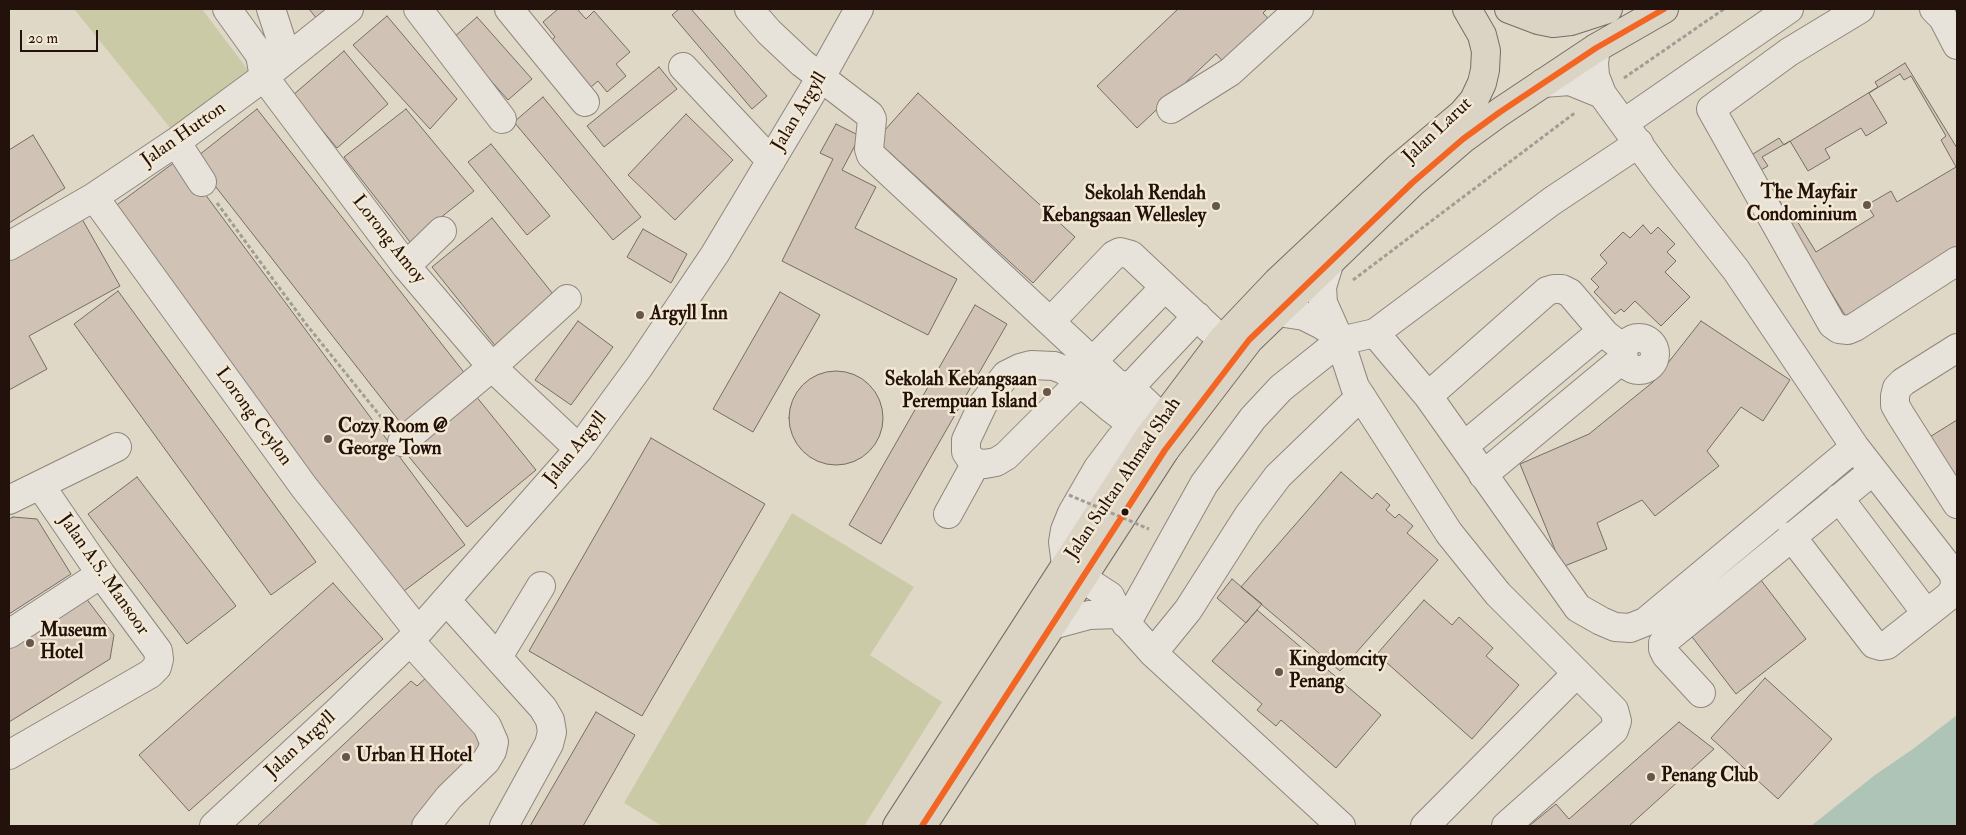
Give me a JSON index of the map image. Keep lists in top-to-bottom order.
{
  "streets": {
    "main road": ["Jalan Larut", "Jalan Sultan Ahmad Shah"],
    "street": [
      "Jalan Argyll",
      "Jalan Hutton",
      "Lorong Amoy",
      "Lorong Ceylon",
      "Jalan A.S. Mansoor"
    ]
  },
  "crossings": [
    ["Jalan Argyll", "Lorong Amoy"],
    ["Jalan Argyll", "Lorong Ceylon"],
    ["Jalan Larut", "Jalan Sultan Ahmad Shah"],
    ["Jalan Hutton", "Lorong Amoy"],
    ["Jalan Hutton", "Lorong Ceylon"]
  ],
  "places": [
    "The Mayfair Condominium",
    "Sekolah Rendah Kebangsaan Wellesley",
    "Argyll Inn",
    "Sekolah Kebangsaan Perempuan Island",
    "Cozy Room @ George Town",
    "Museum Hotel",
    "Kingdomcity Penang",
    "Urban H Hotel",
    "Penang Club"
  ],
  "scale_bar": "20 m"
}
